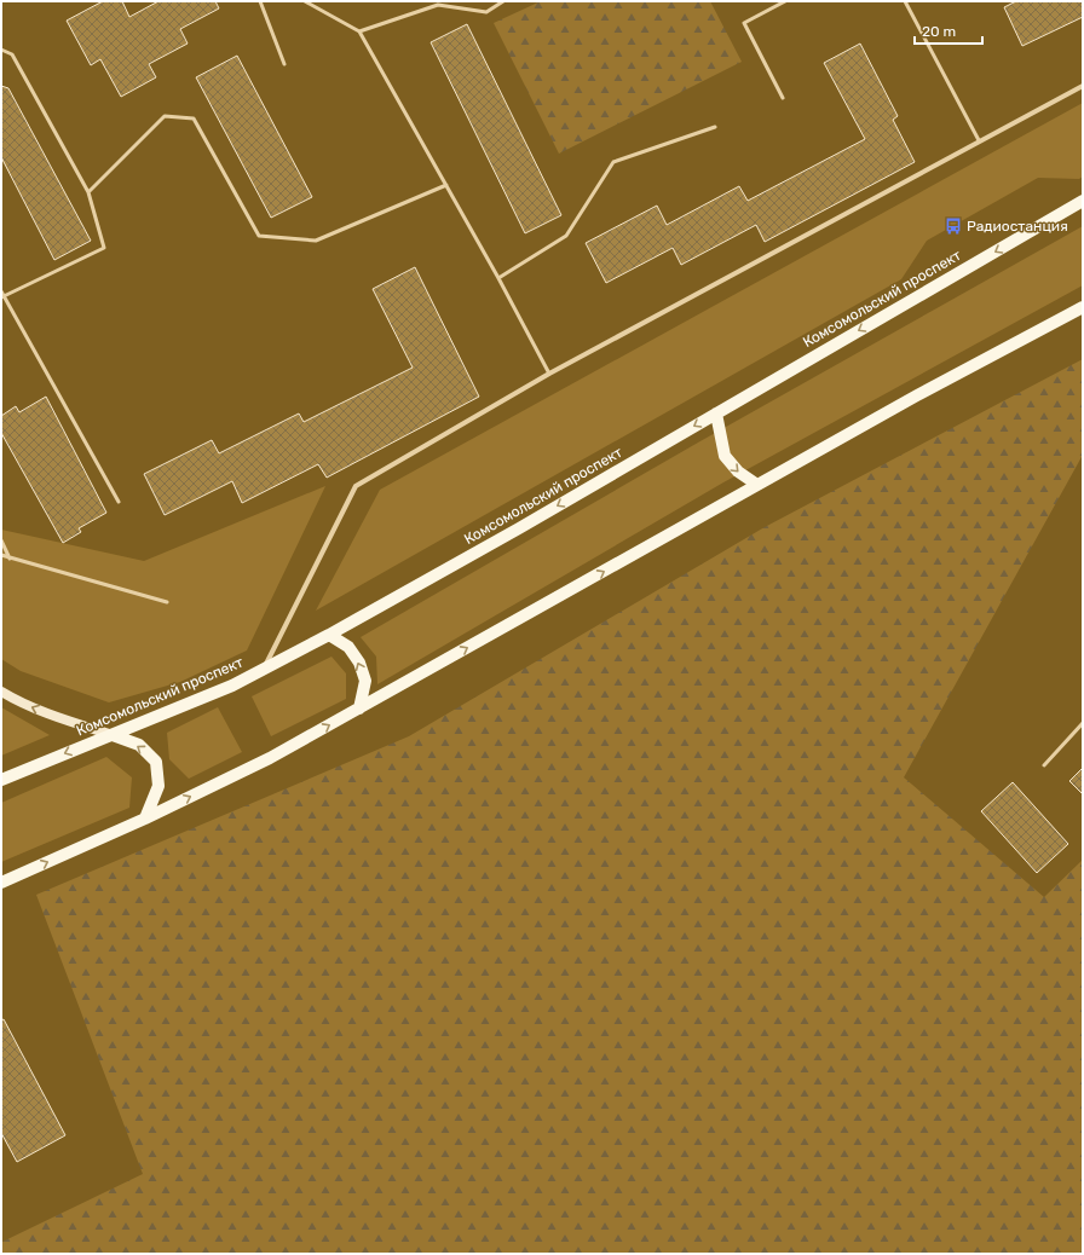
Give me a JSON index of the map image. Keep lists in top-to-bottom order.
{
  "streets": {
    "main road": ["Комсомольский проспект"]
  },
  "places": {
    "bus stop": ["Радиостанция"]
  },
  "scale_bar": "20 m"
}
